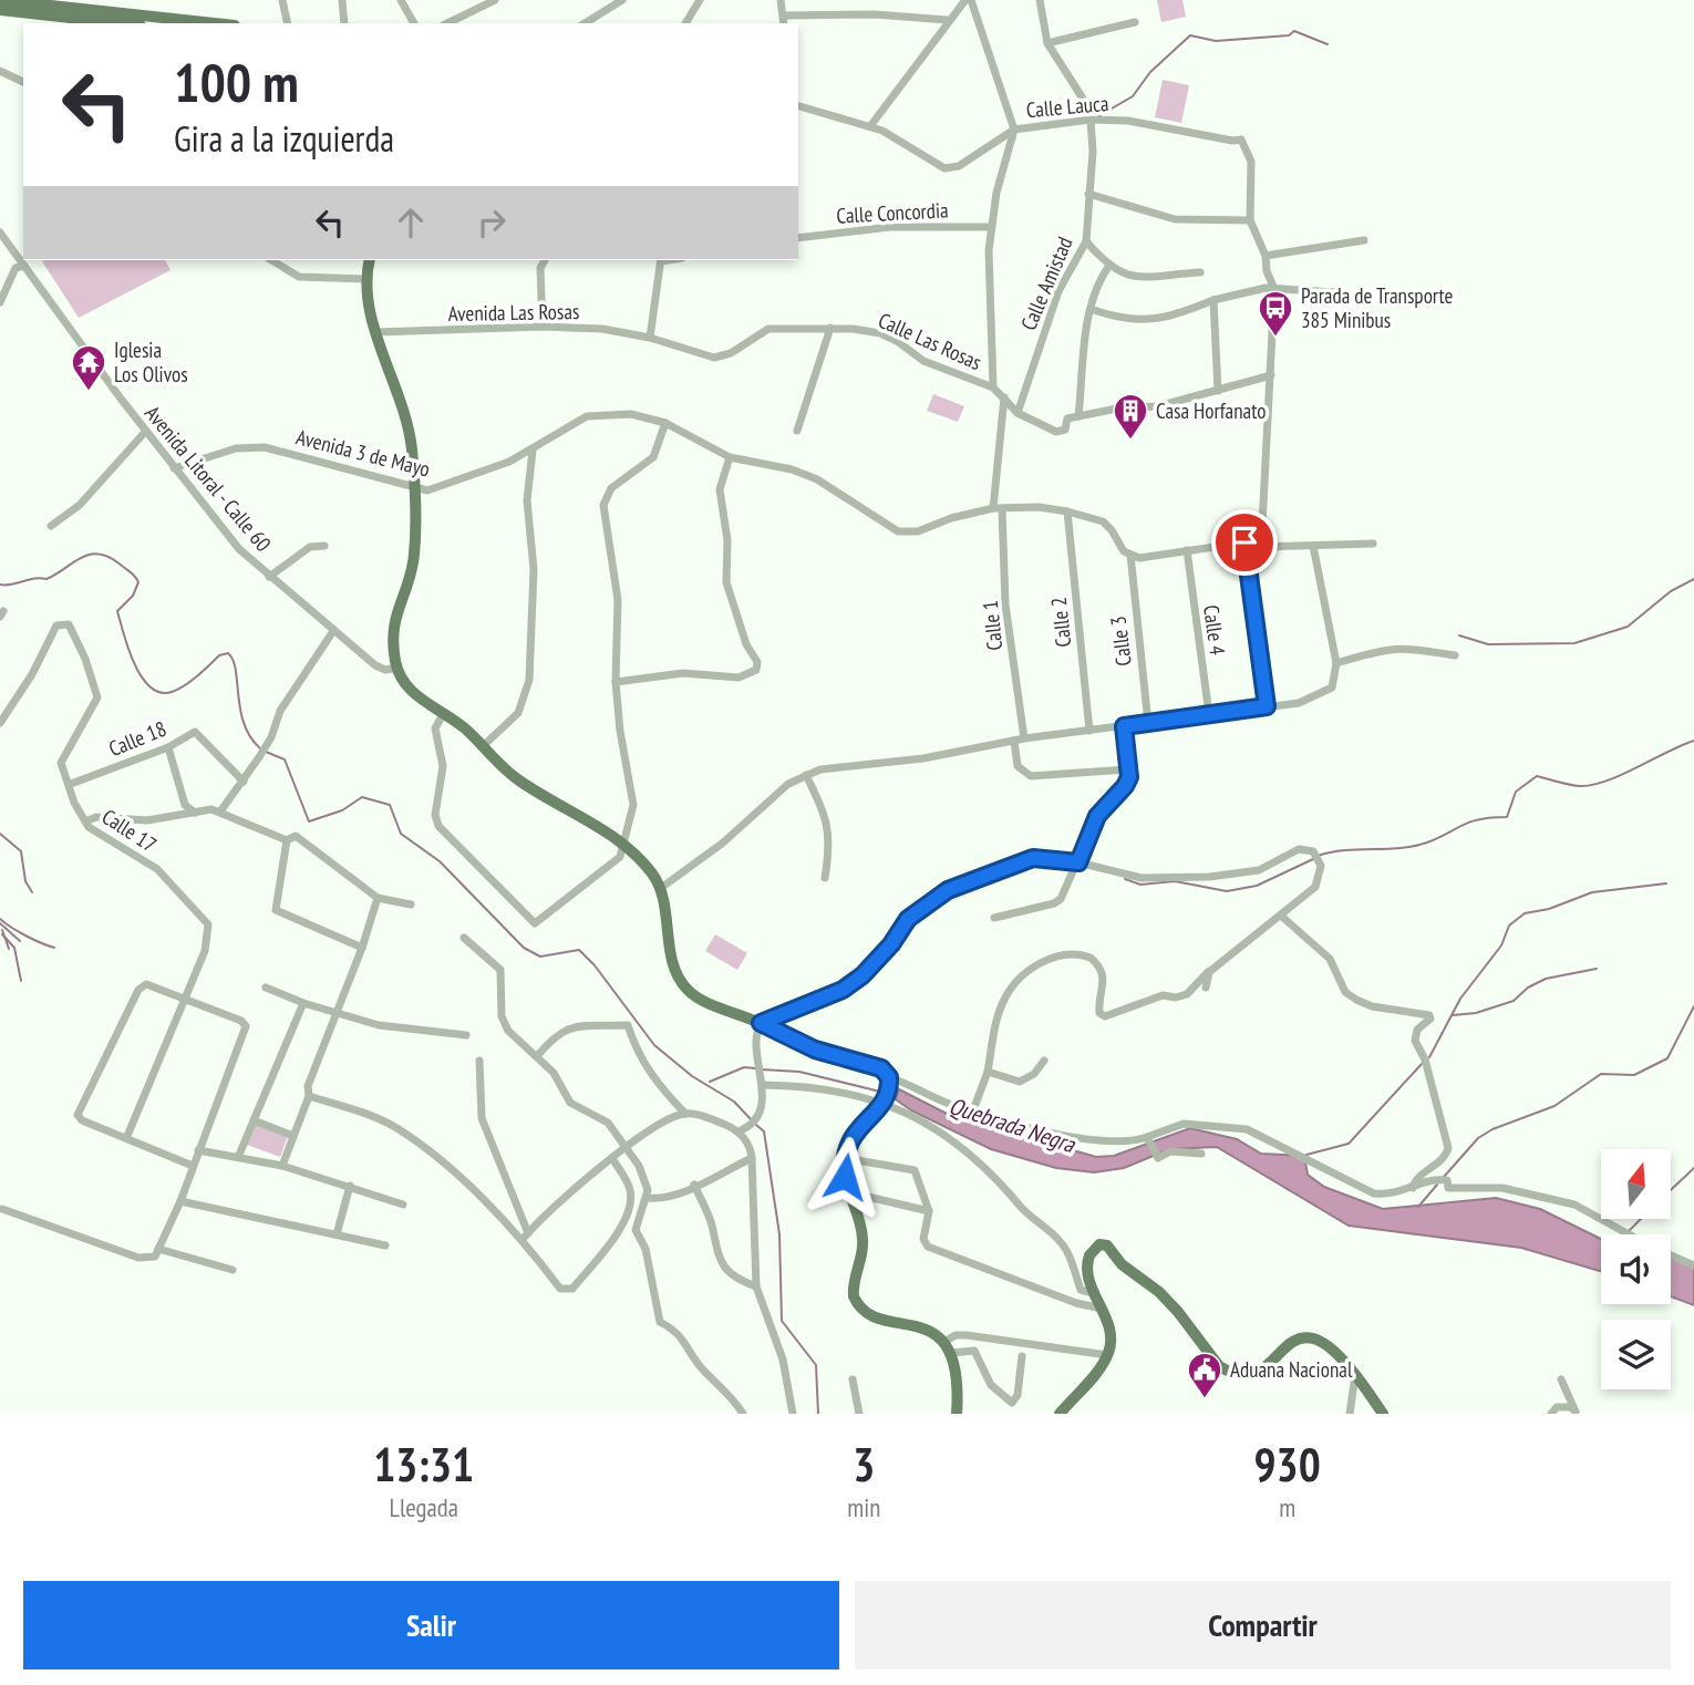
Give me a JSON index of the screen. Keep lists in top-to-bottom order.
{
  "streets": {
    "street": [
      "Calle Lauca",
      "Calle Concordia",
      "Calle Amistad",
      "Avenida Las Rosas",
      "Calle Las Rosas",
      "Avenida 3 de Mayo",
      "Avenida Litoral - Calle 60",
      "Calle 2",
      "Calle 1",
      "Calle 4",
      "Calle 3",
      "Calle 18",
      "Calle 17"
    ]
  },
  "crossings": [
    ["Calle Lauca", "Calle Amistad"],
    ["Calle Amistad", "Calle Las Rosas"],
    ["Avenida Las Rosas", "Calle Las Rosas"],
    ["Calle Las Rosas", "Calle 1"],
    ["Avenida 3 de Mayo", "Avenida Litoral - Calle 60"],
    ["Avenida 3 de Mayo", "Calle 2"],
    ["Avenida 3 de Mayo", "Calle 1"],
    ["Avenida 3 de Mayo", "Calle 3"],
    ["Calle 18", "Calle 17"]
  ],
  "water": ["Quebrada Negra"],
  "places": {
    "bus stop": ["Parada de Transporte 385 Minibus"],
    "temple": ["Iglesia Los Olivos"],
    "building": ["Casa Horfanato"],
    "public building": ["Aduana Nacional"]
  },
  "north": "top",
  "page": {
    "turn": ["100 m", "Gira a la izquierda"],
    "eta": [
      "13:31",
      "Llegada",
      "3",
      "min",
      "930",
      "m"
    ],
    "buttons": ["Salir", "Compartir"]
  }
}
